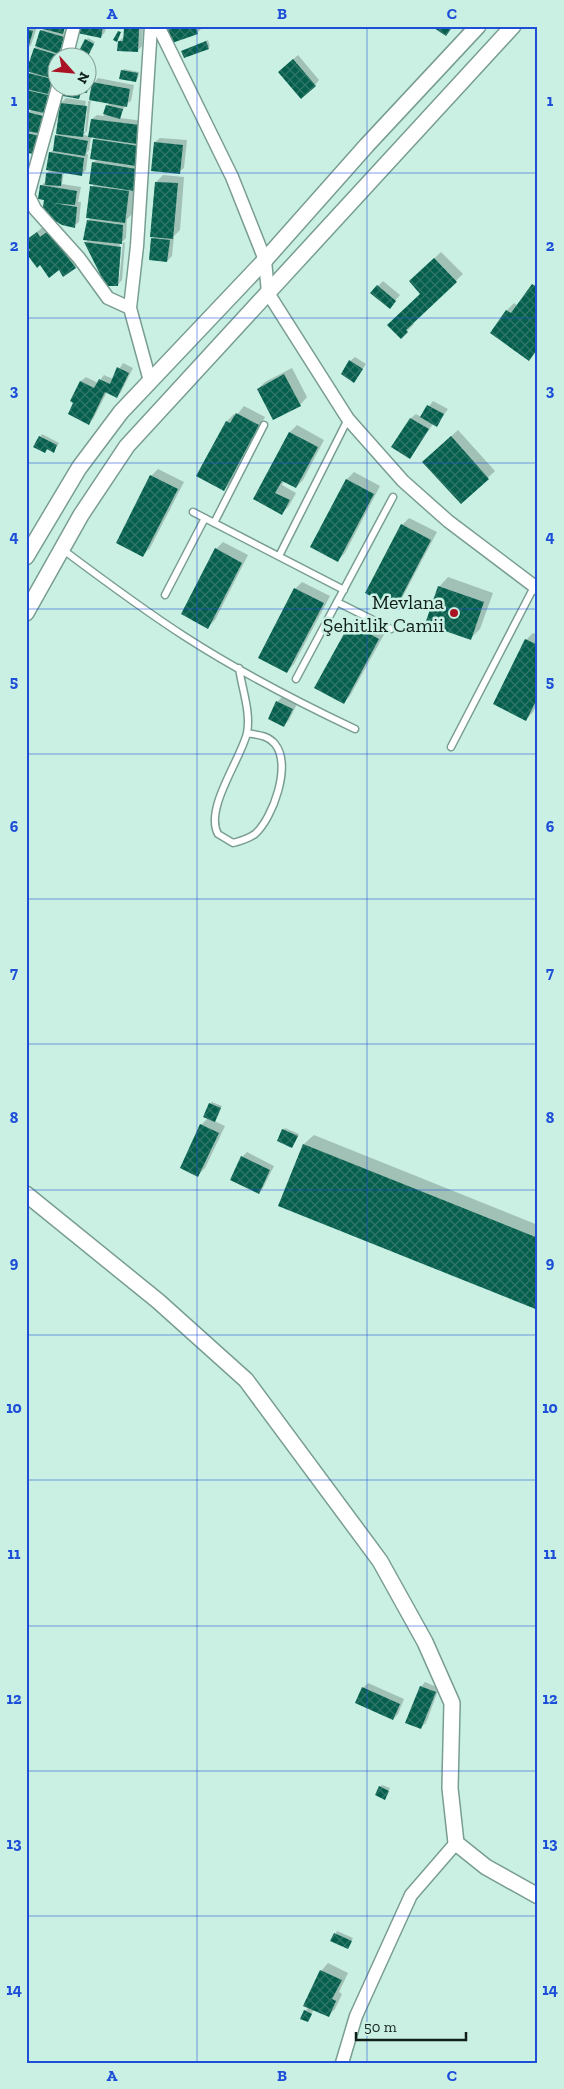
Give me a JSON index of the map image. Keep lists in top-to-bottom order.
{
  "places": ["Mevlana Şehitlik Camii"],
  "scale_bar": "50 m",
  "north": "bottom right",
  "grid": {
    "columns": ["A", "B", "C"],
    "rows": [
      "1",
      "2",
      "3",
      "4",
      "5",
      "6",
      "7",
      "8",
      "9",
      "10",
      "11",
      "12",
      "13",
      "14"
    ]
  }
}
